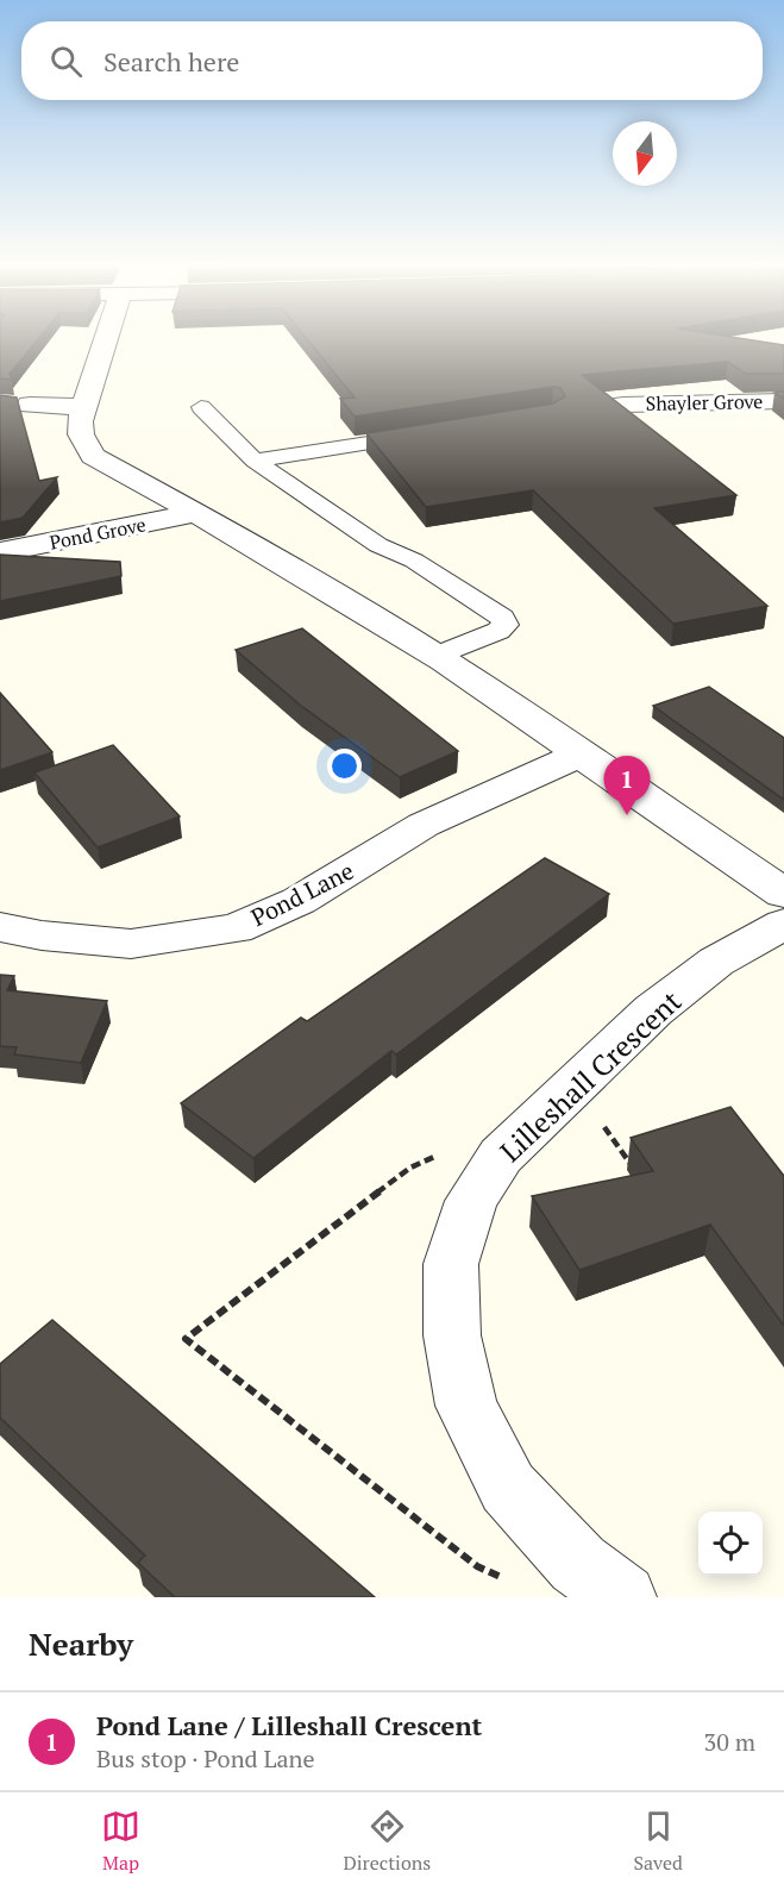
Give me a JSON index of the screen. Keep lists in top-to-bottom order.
{
  "streets": {
    "street": [
      "Shayler Grove",
      "Pond Grove",
      "Pond Lane",
      "Lilleshall Crescent"
    ]
  },
  "north": "bottom",
  "page": {
    "search": "Search here",
    "pins": "1",
    "heading": "Nearby",
    "list": [
      {
        "mark": "1",
        "name": "Pond Lane / Lilleshall Crescent",
        "note": "Bus stop · Pond Lane",
        "value": "30 m"
      }
    ],
    "nav": ["Map", "Directions", "Saved"]
  }
}
